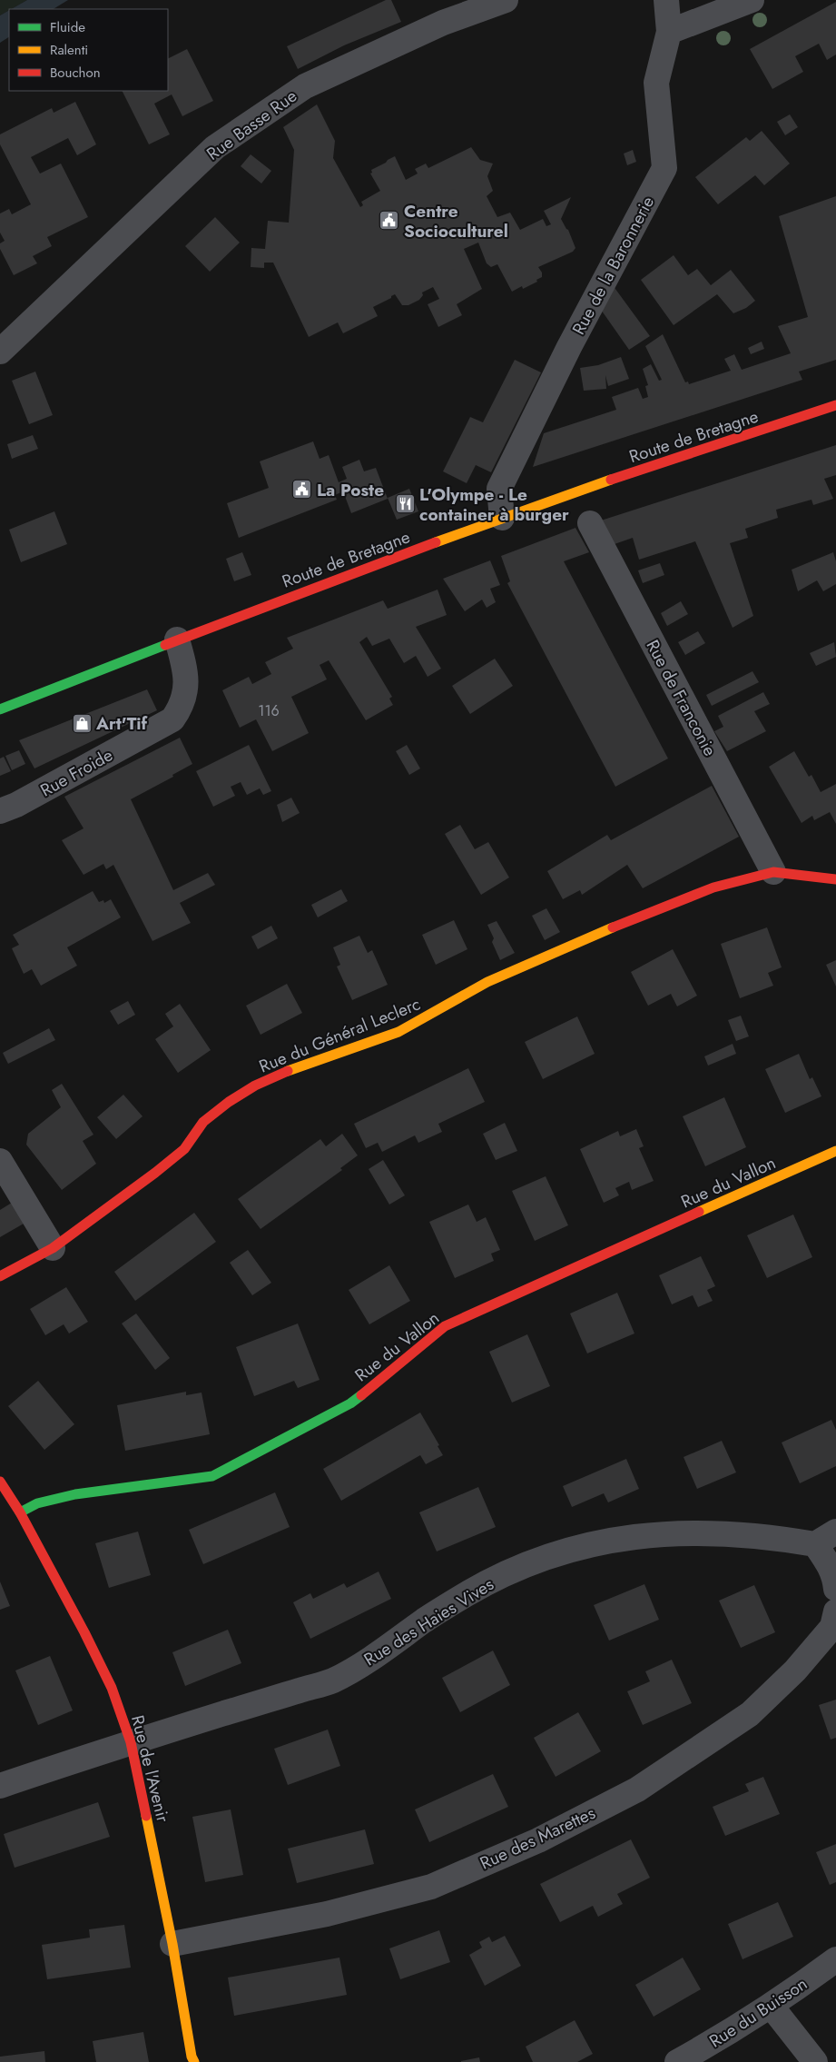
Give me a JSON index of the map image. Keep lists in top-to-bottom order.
{
  "streets": {
    "street": [
      "Rue Basse Rue",
      "Rue de la Baronnerie",
      "Route de Bretagne",
      "Rue de Franconie",
      "Rue Froide",
      "Rue du Général Leclerc",
      "Rue du Vallon",
      "Rue des Haies Vives",
      "Rue de l'Avenir",
      "Rue des Marettes",
      "Rue du Buisson"
    ]
  },
  "crossings": [
    ["Rue de la Baronnerie", "Route de Bretagne"],
    ["Route de Bretagne", "Rue Froide"],
    ["Rue de Franconie", "Rue du Général Leclerc"],
    ["Rue du Vallon", "Rue de l'Avenir"],
    ["Rue des Haies Vives", "Rue de l'Avenir"],
    ["Rue de l'Avenir", "Rue des Marettes"]
  ],
  "places": {
    "public building": ["Centre Socioculturel", "La Poste"],
    "restaurant": ["L'Olympe - Le container à burger"],
    "shop": ["Art'Tif"]
  },
  "house_numbers": ["116"],
  "legend": ["Fluide", "Ralenti", "Bouchon"]
}
